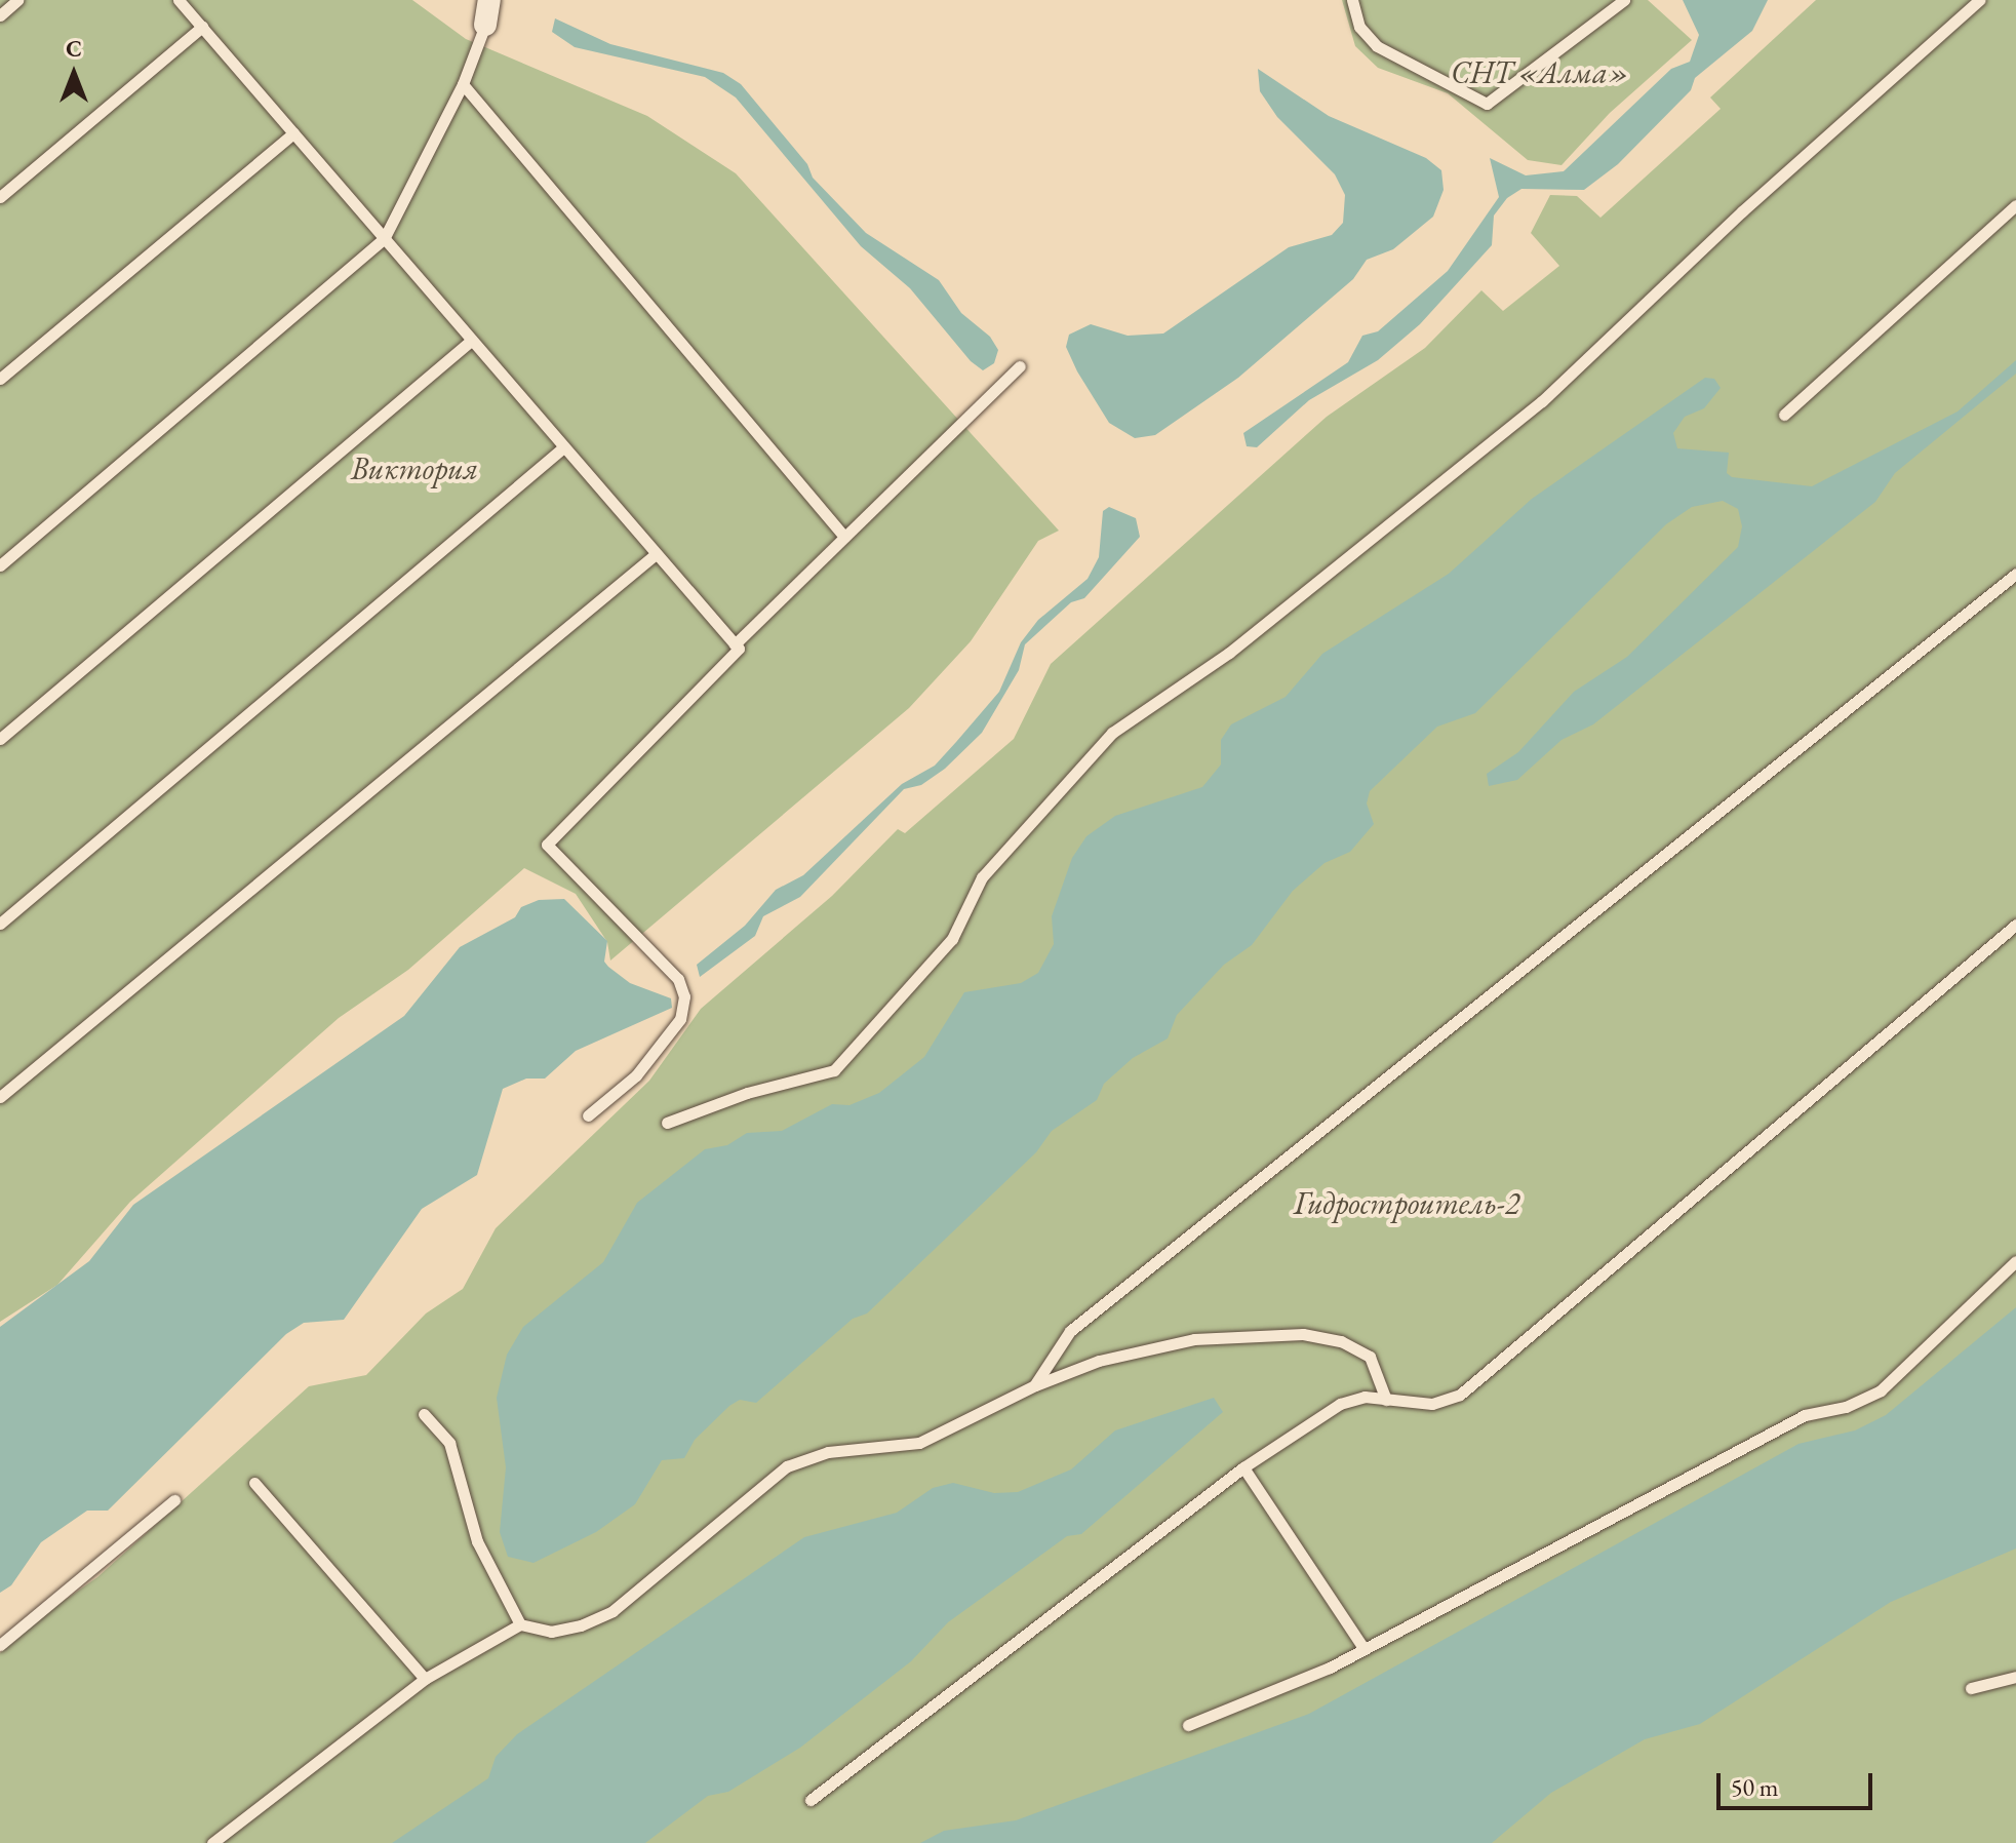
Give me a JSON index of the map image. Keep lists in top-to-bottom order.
{
  "parks": ["СНТ «Алма»", "Виктория", "Гидростроитель-2"],
  "scale_bar": "50 m",
  "north": "top"
}
